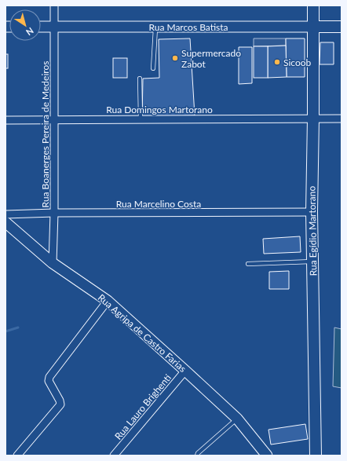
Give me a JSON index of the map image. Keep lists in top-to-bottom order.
{
  "streets": {
    "main road": ["Rua Marcos Batista", "Rua Egídio Martorano"],
    "street": [
      "Rua Domingos Martorano",
      "Rua Boanerges Pereira de Medeiros",
      "Rua Marcelino Costa",
      "Rua Agripa de Castro Farias",
      "Rua Lauro Brighenti"
    ]
  },
  "crossings": [
    ["Rua Marcos Batista", "Rua Boanerges Pereira de Medeiros"],
    ["Rua Marcos Batista", "Rua Egídio Martorano"],
    ["Rua Domingos Martorano", "Rua Boanerges Pereira de Medeiros"],
    ["Rua Domingos Martorano", "Rua Egídio Martorano"],
    ["Rua Boanerges Pereira de Medeiros", "Rua Marcelino Costa"],
    ["Rua Boanerges Pereira de Medeiros", "Rua Agripa de Castro Farias"],
    ["Rua Marcelino Costa", "Rua Egídio Martorano"],
    ["Rua Agripa de Castro Farias", "Rua Lauro Brighenti"]
  ],
  "places": ["Supermercado Zabot", "Sicoob"],
  "north": "bottom right"
}
